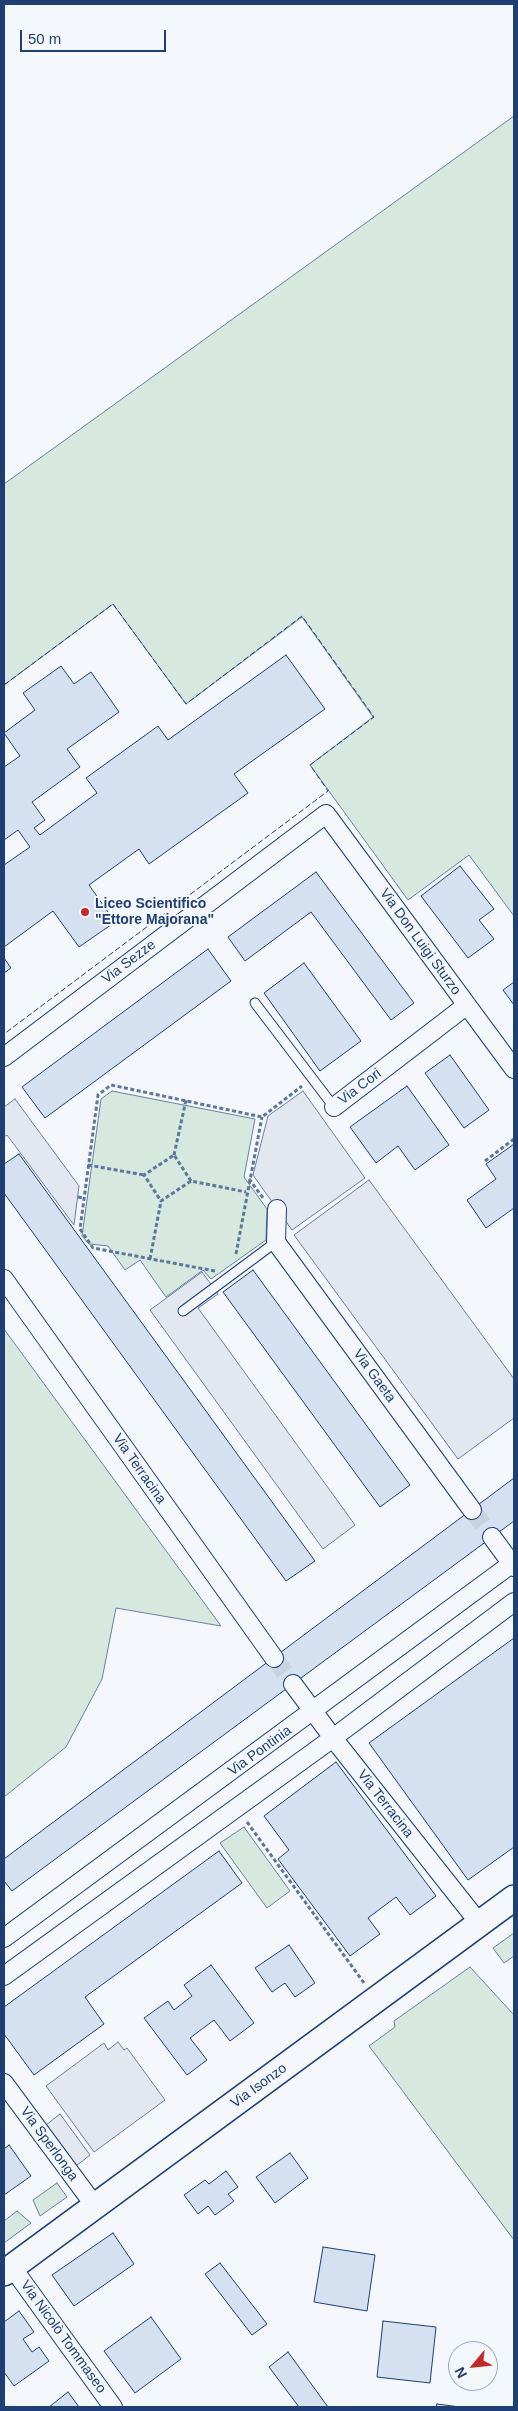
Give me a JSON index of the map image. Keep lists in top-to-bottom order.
{
  "streets": {
    "main road": ["Via Isonzo"],
    "street": [
      "Via Don Luigi Sturzo",
      "Via Sezze",
      "Via Cori",
      "Via Gaeta",
      "Via Terracina",
      "Via Pontinia",
      "Via Sperlonga",
      "Via Nicolò Tommaseo"
    ]
  },
  "crossings": [
    ["Via Don Luigi Sturzo", "Via Sezze"],
    ["Via Don Luigi Sturzo", "Via Cori"],
    ["Via Terracina", "Via Pontinia"],
    ["Via Terracina", "Via Isonzo"],
    ["Via Isonzo", "Via Sperlonga"],
    ["Via Isonzo", "Via Nicolò Tommaseo"]
  ],
  "places": ["Liceo Scientifico \"Ettore Majorana\""],
  "scale_bar": "50 m",
  "north": "bottom left"
}
